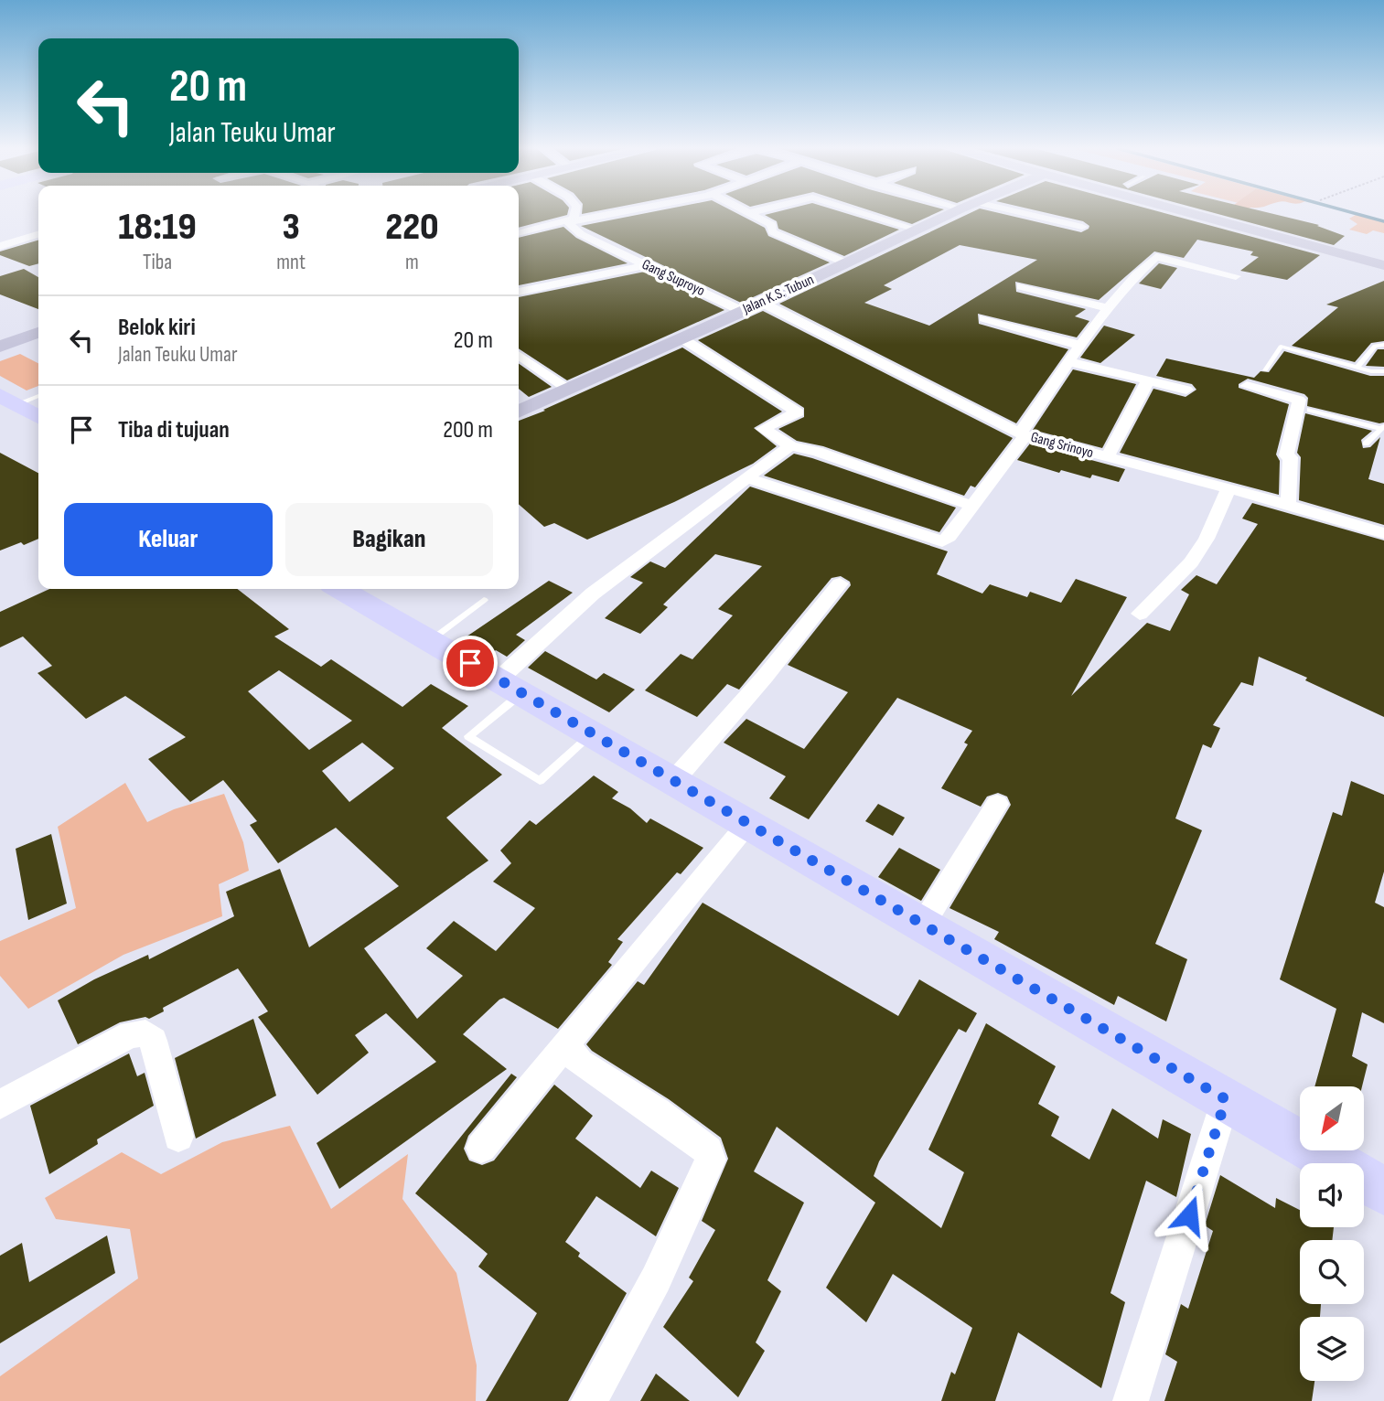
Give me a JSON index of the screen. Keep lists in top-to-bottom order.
{
  "streets": {
    "street": ["Gang Suproyo", "Jalan K.S. Tubun", "Gang Srinoyo"]
  },
  "crossings": [
    ["Gang Suproyo", "Jalan K.S. Tubun"],
    ["Jalan K.S. Tubun", "Gang Srinoyo"]
  ],
  "north": "bottom left",
  "page": {
    "turn": ["20 m", "Jalan Teuku Umar"],
    "eta": [
      "18:19",
      "Tiba",
      "3",
      "mnt",
      "220",
      "m"
    ],
    "list": [
      {
        "name": "Belok kiri",
        "note": "Jalan Teuku Umar",
        "value": "20 m"
      },
      {
        "name": "Tiba di tujuan",
        "value": "200 m"
      }
    ],
    "buttons": ["Keluar", "Bagikan"]
  }
}
